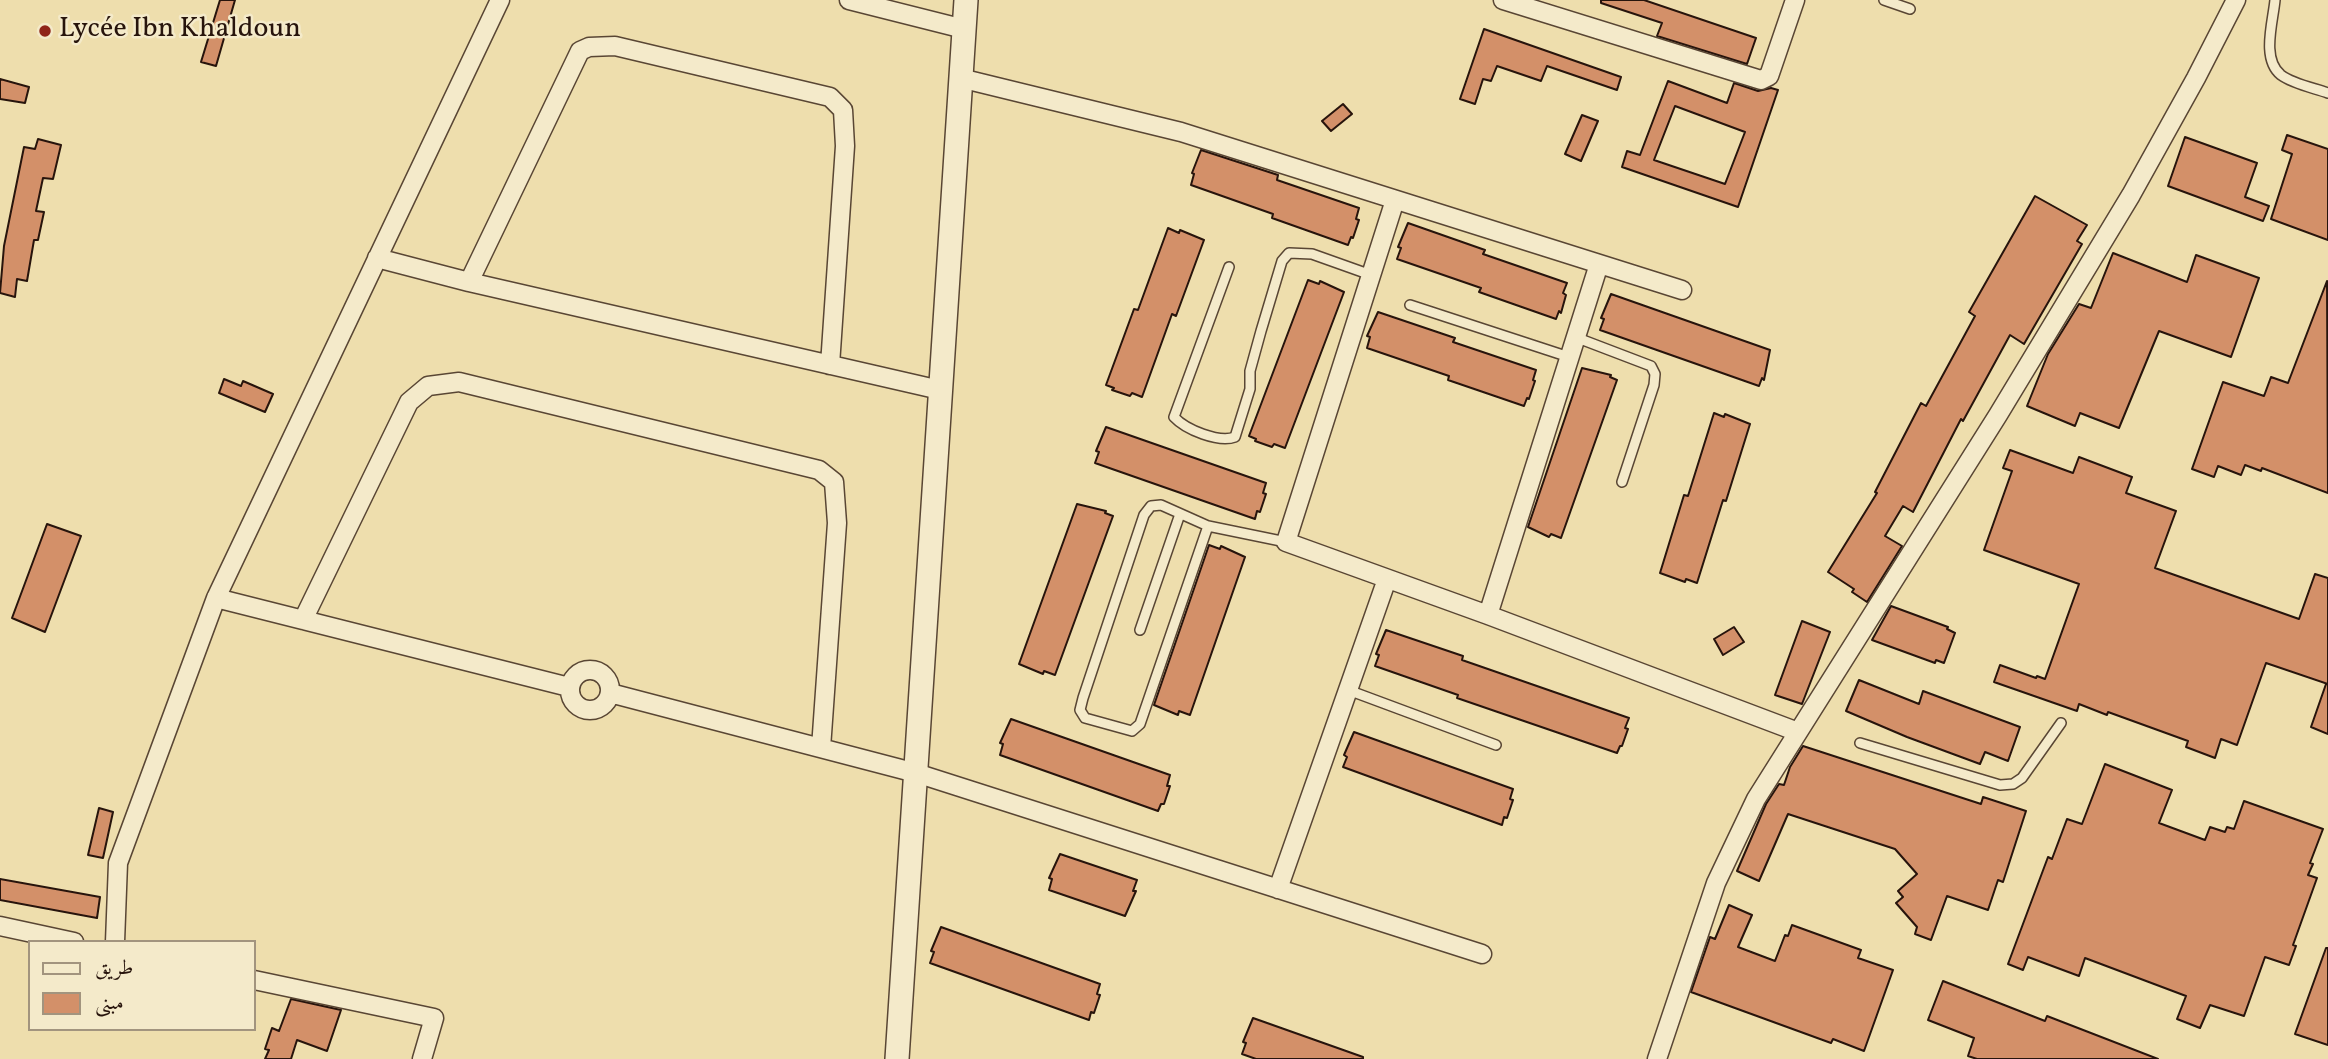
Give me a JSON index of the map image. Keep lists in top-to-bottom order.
{
  "places": ["Lycée Ibn Khaldoun"],
  "legend": ["طريق", "مبنى"]
}
